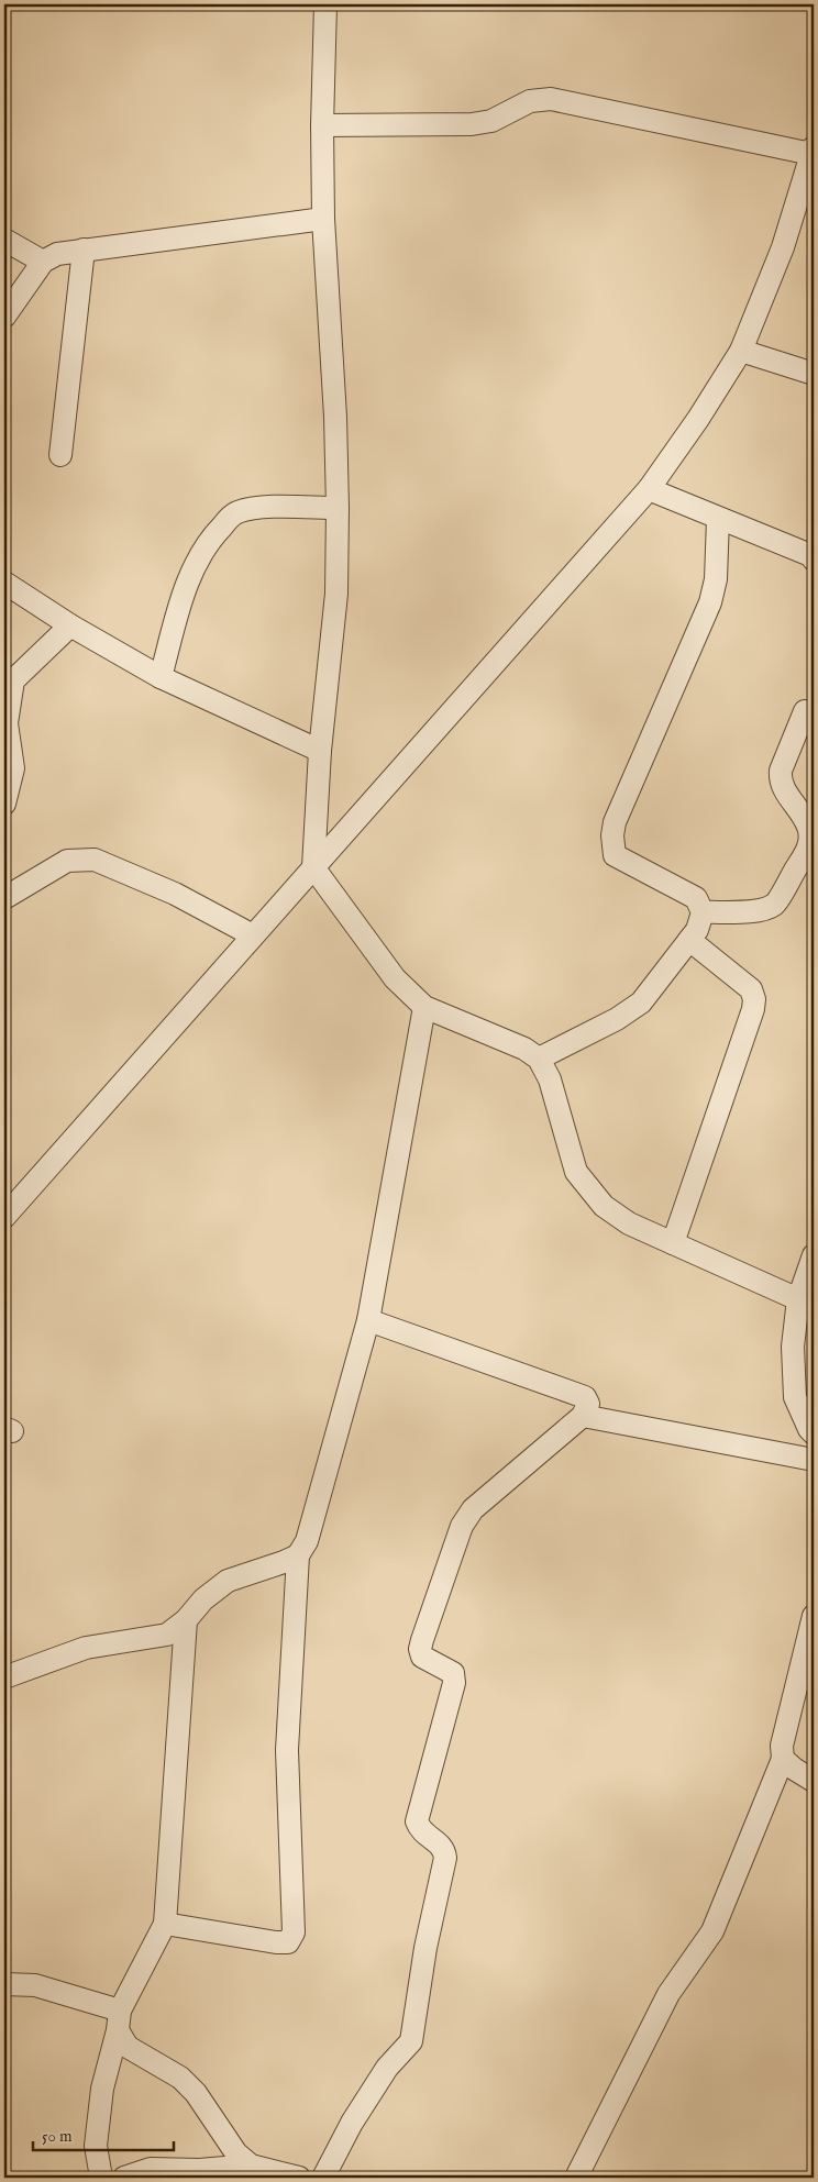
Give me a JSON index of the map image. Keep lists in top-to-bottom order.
{
  "scale_bar": "50 m"
}
